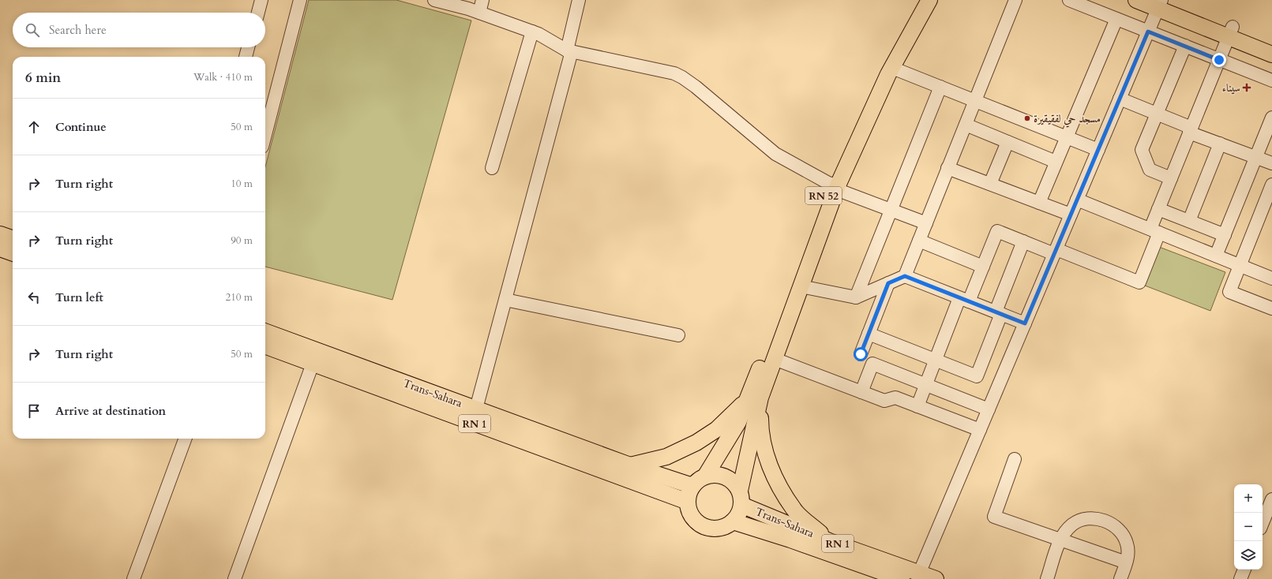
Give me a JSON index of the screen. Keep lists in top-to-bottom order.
{
  "streets": {
    "main road": ["RN 52", "Trans-Sahara", "RN 1"]
  },
  "places": {
    "health": ["سيناء"],
    "other": ["مسجد حي لفقيقيرة"]
  },
  "page": {
    "search": "Search here",
    "heading": ["6 min", "Walk · 410 m"],
    "list": [
      ["Continue", "50 m"],
      ["Turn right", "10 m"],
      ["Turn right", "90 m"],
      ["Turn left", "210 m"],
      ["Turn right", "50 m"],
      "Arrive at destination"
    ],
    "map_buttons": ["+", "−"]
  }
}
